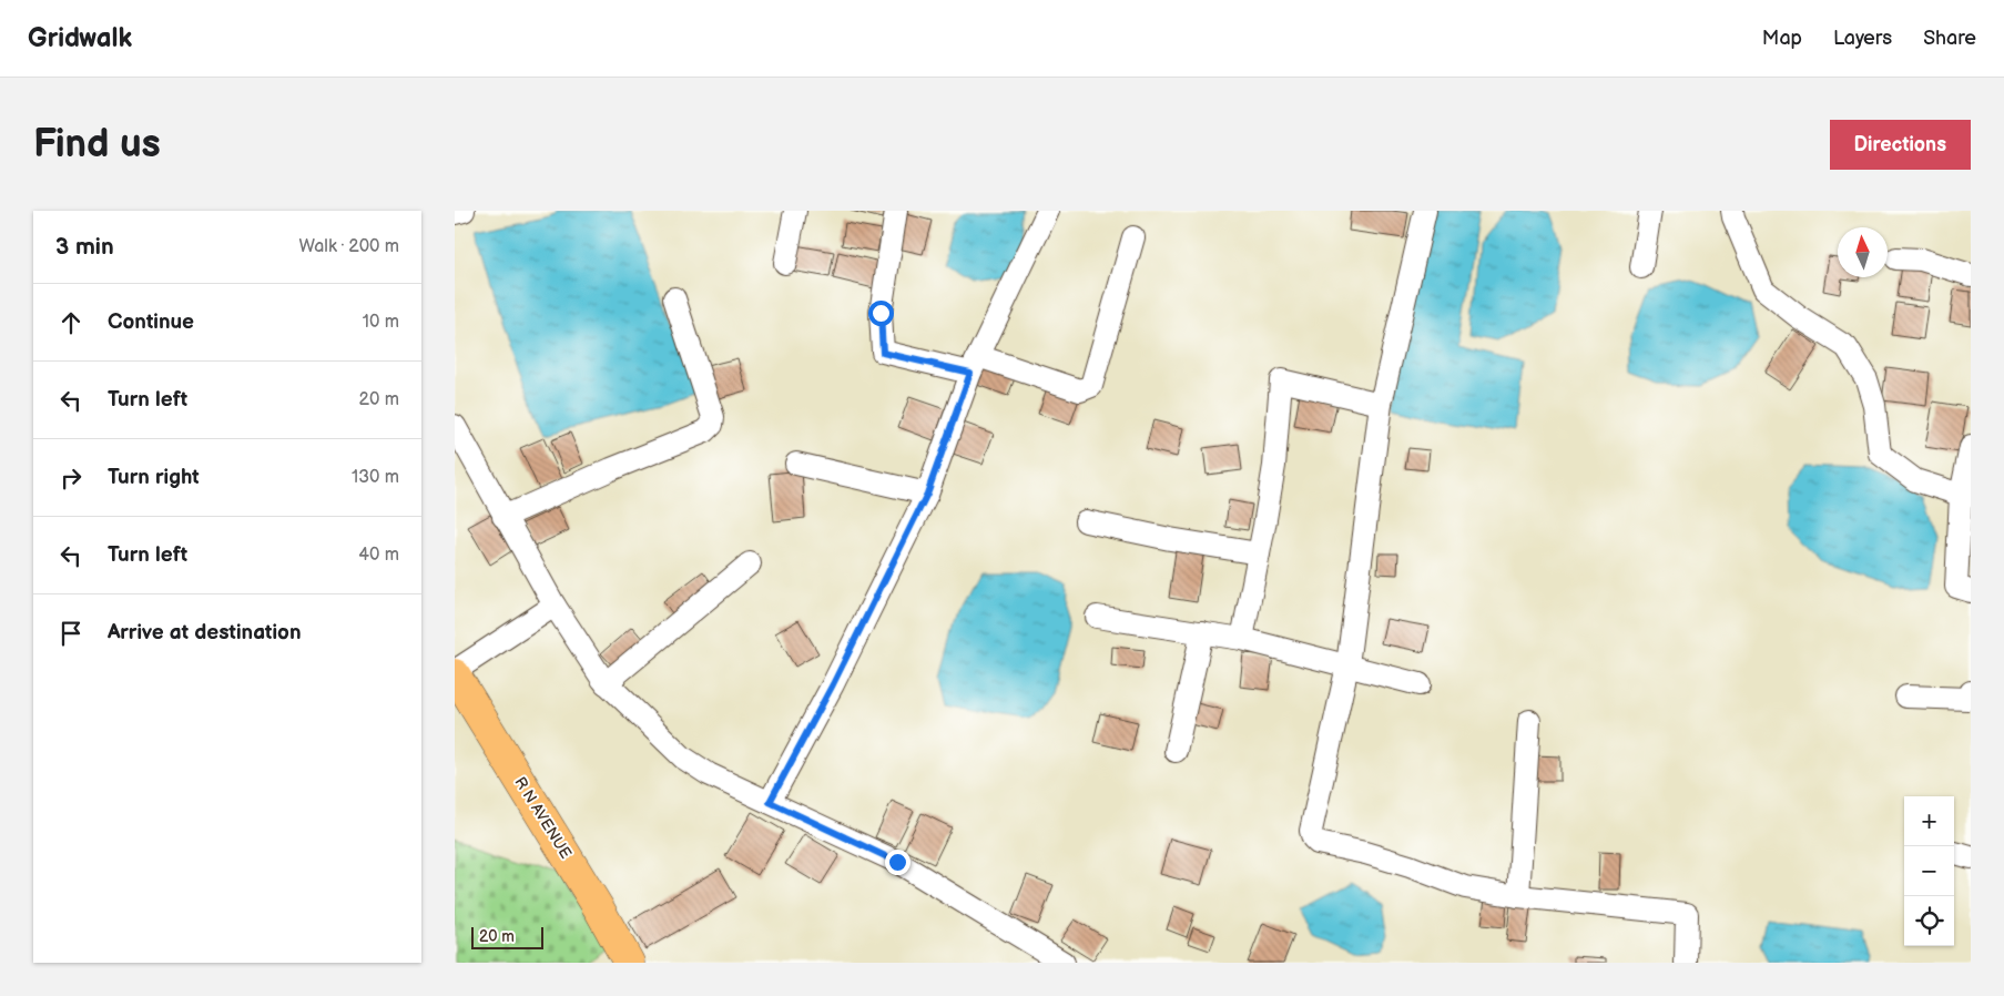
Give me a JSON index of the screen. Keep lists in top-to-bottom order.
{
  "streets": {
    "main road": ["R N AVENUE"]
  },
  "scale_bar": "20 m",
  "north": "top",
  "page": {
    "header": "Gridwalk",
    "nav": ["Map", "Layers", "Share"],
    "buttons": "Directions",
    "title": "Find us",
    "heading": ["3 min", "Walk · 200 m"],
    "list": [
      ["Continue", "10 m"],
      ["Turn left", "20 m"],
      ["Turn right", "130 m"],
      ["Turn left", "40 m"],
      "Arrive at destination"
    ],
    "map_buttons": ["+", "−"],
    "scale": "20 m"
  }
}
